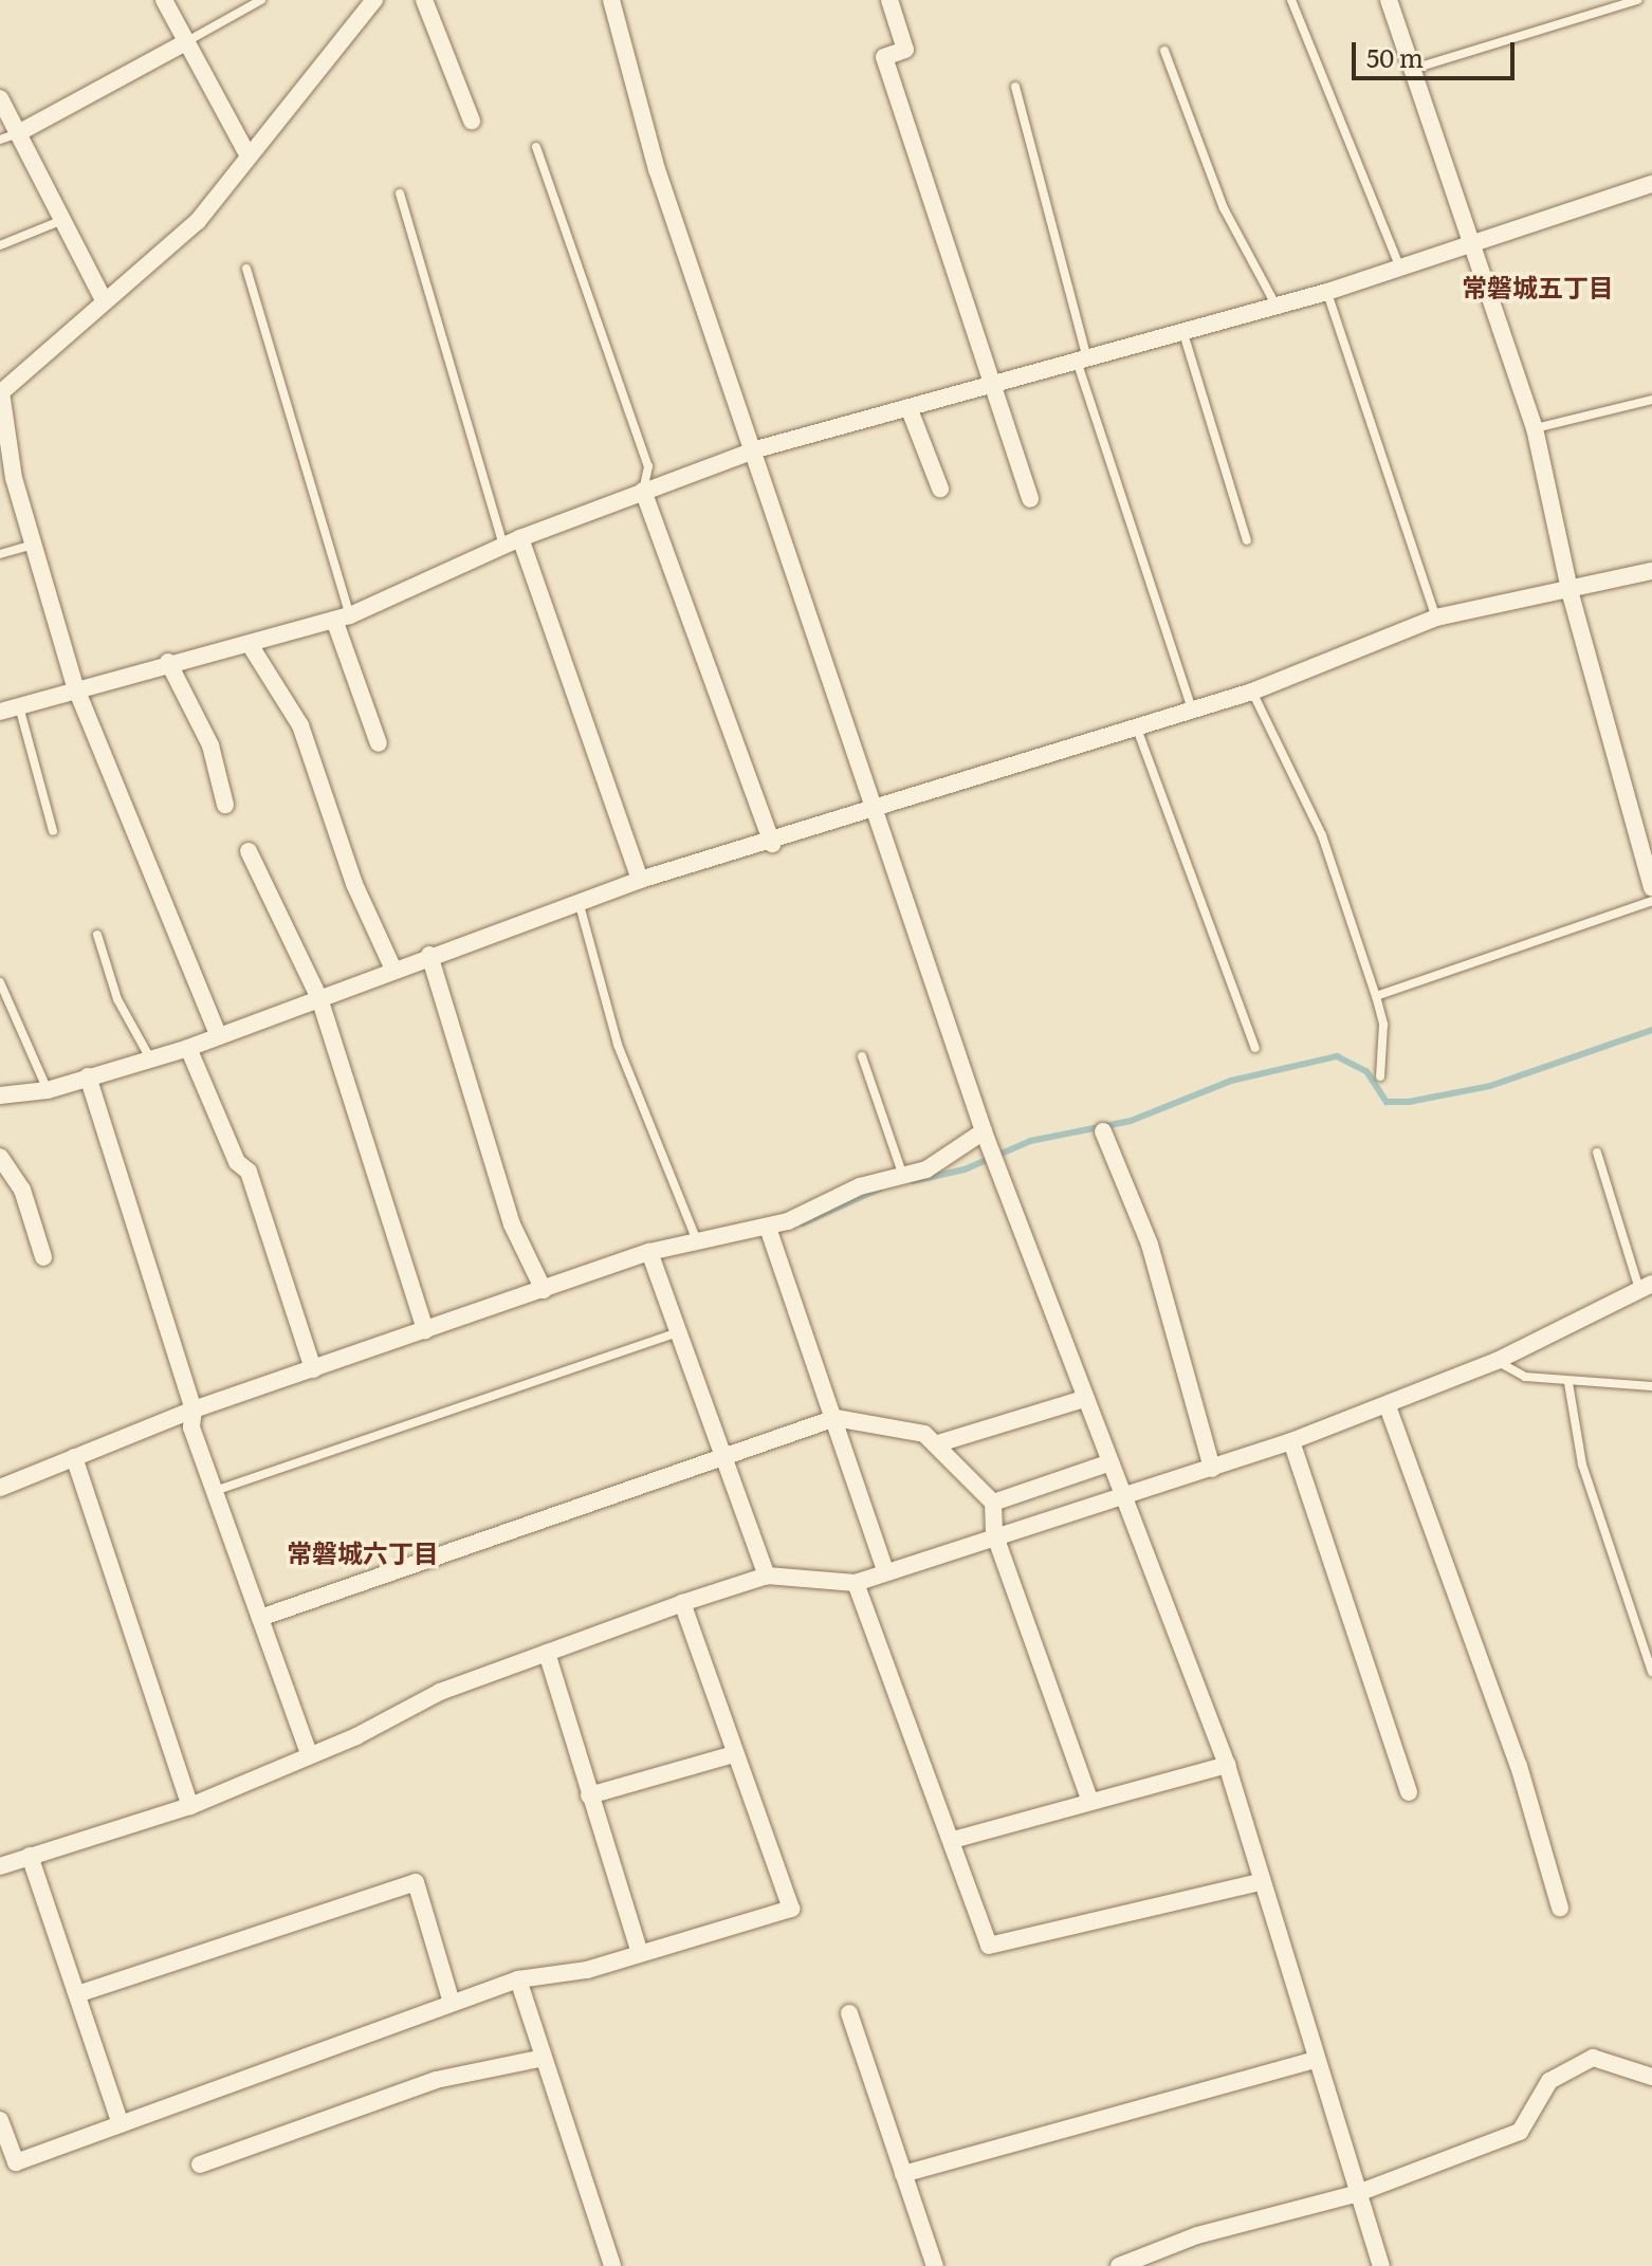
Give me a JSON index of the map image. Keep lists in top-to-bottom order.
{
  "districts": ["常磐城五丁目", "常磐城六丁目"],
  "scale_bar": "50 m"
}
